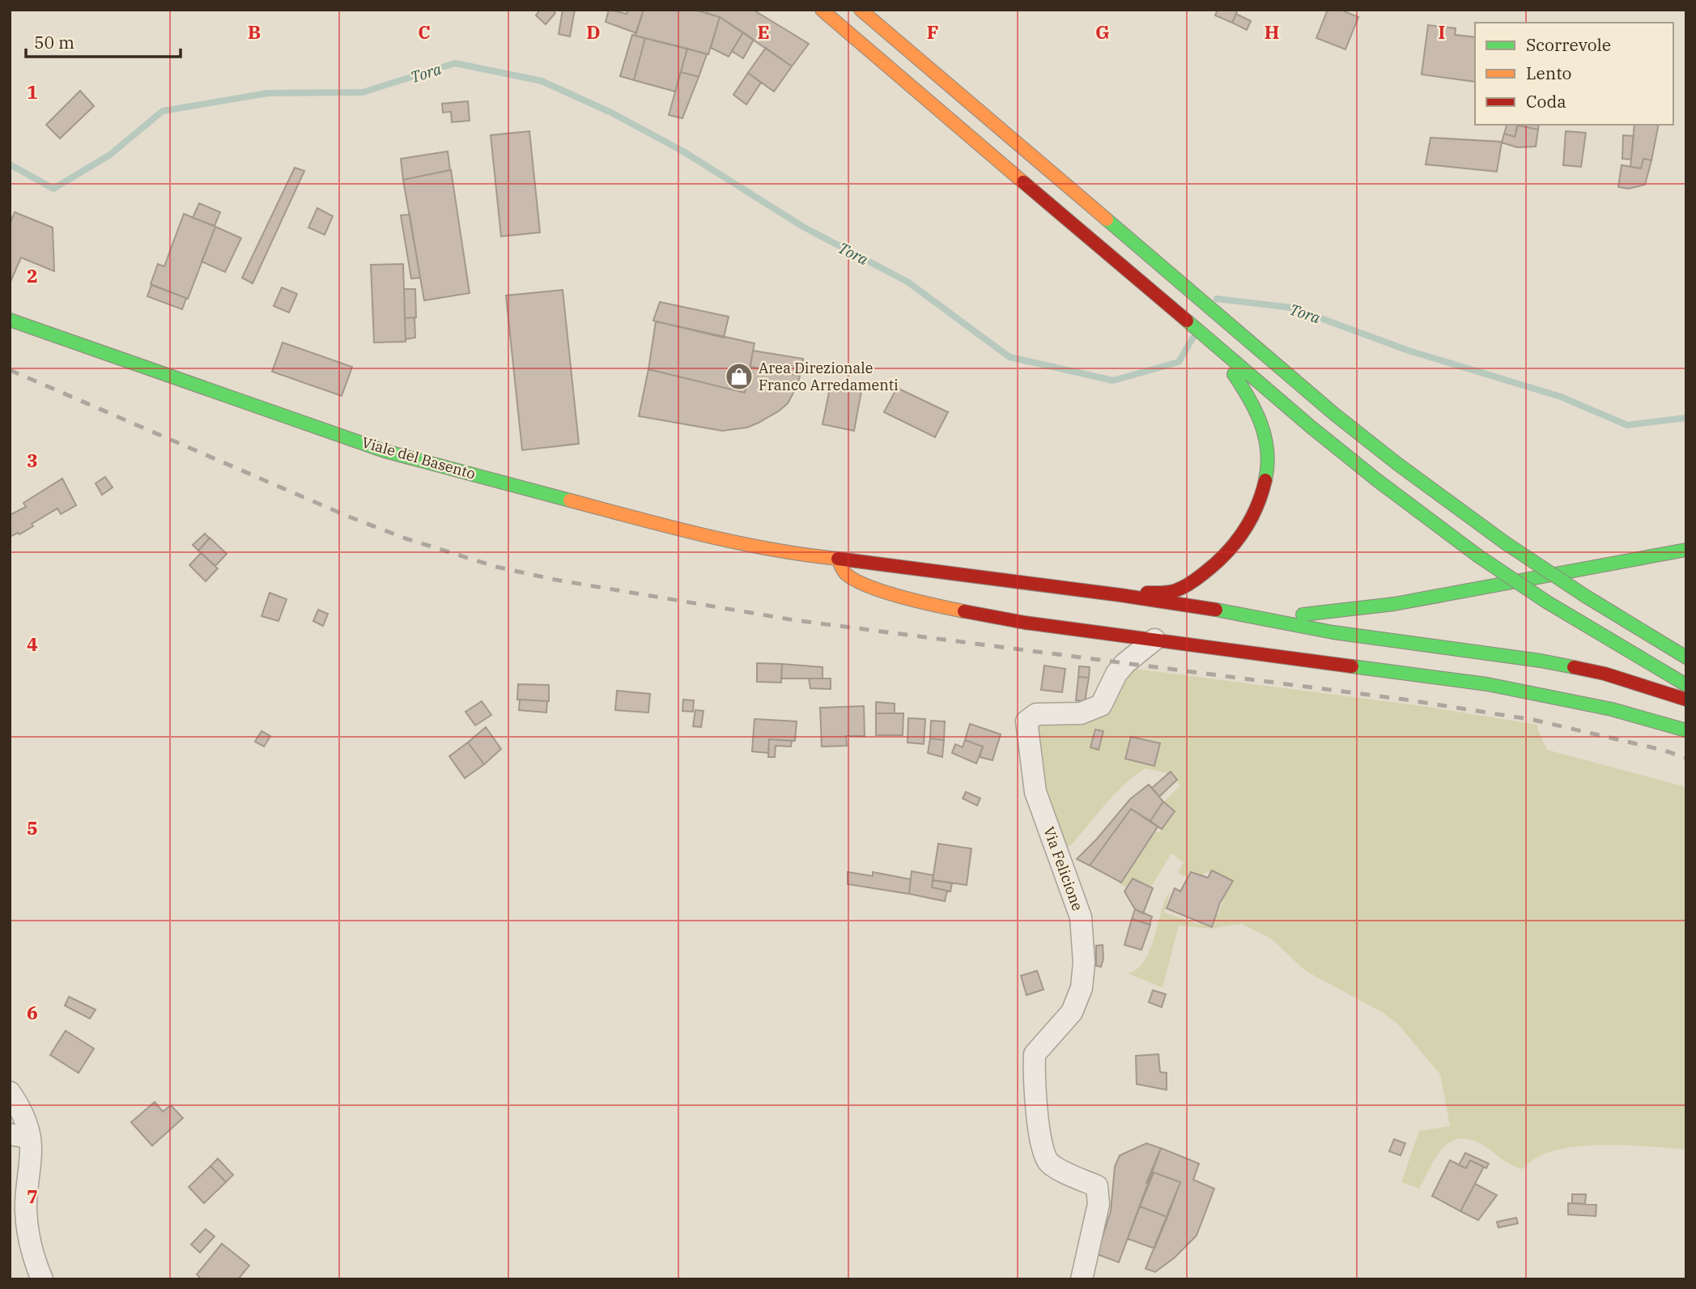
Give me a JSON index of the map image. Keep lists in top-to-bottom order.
{
  "streets": {
    "main road": ["Viale del Basento"],
    "street": ["Via Felicione"]
  },
  "water": ["Tora"],
  "places": {
    "shop": ["Area Direzionale Franco Arredamenti"]
  },
  "legend": ["Scorrevole", "Lento", "Coda"],
  "scale_bar": "50 m",
  "grid": {
    "columns": [
      "B",
      "C",
      "D",
      "E",
      "F",
      "G",
      "H",
      "I"
    ],
    "rows": [
      "1",
      "2",
      "3",
      "4",
      "5",
      "6",
      "7"
    ]
  }
}
